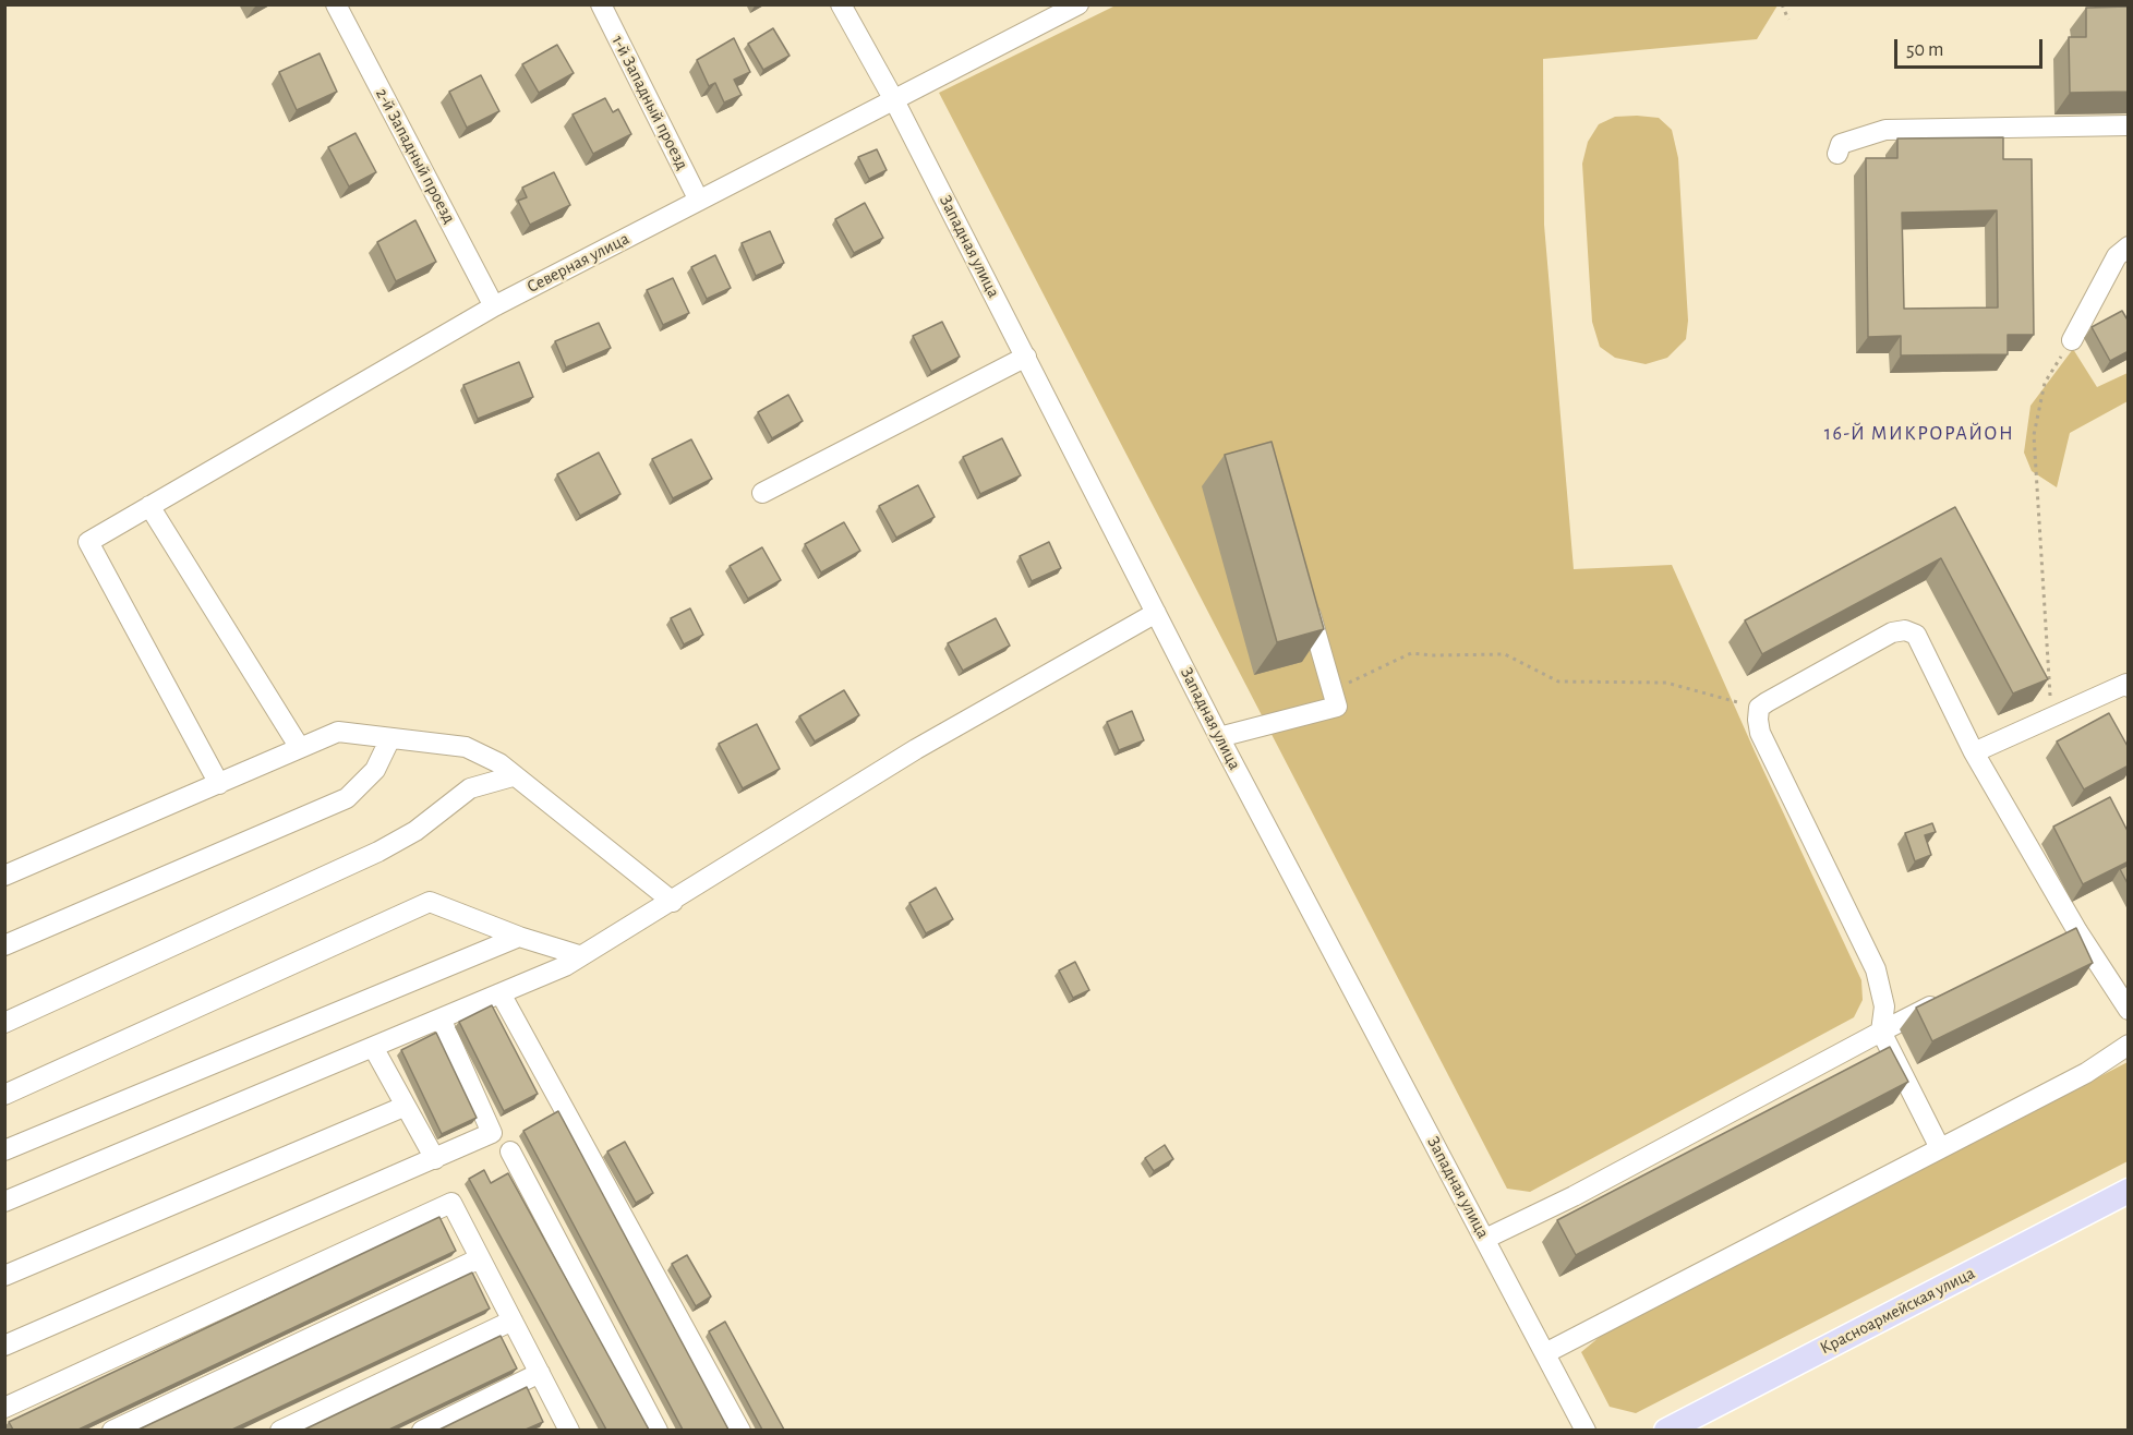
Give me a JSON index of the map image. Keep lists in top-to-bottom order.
{
  "streets": {
    "main road": ["Красноармейская улица"],
    "street": [
      "1-й Западный проезд",
      "2-й Западный проезд",
      "Западная улица",
      "Северная улица"
    ]
  },
  "crossings": [
    ["1-й Западный проезд", "Северная улица"],
    ["2-й Западный проезд", "Северная улица"],
    ["Западная улица", "Северная улица"]
  ],
  "districts": ["16-Й МИКРОРАЙОН"],
  "scale_bar": "50 m"
}
